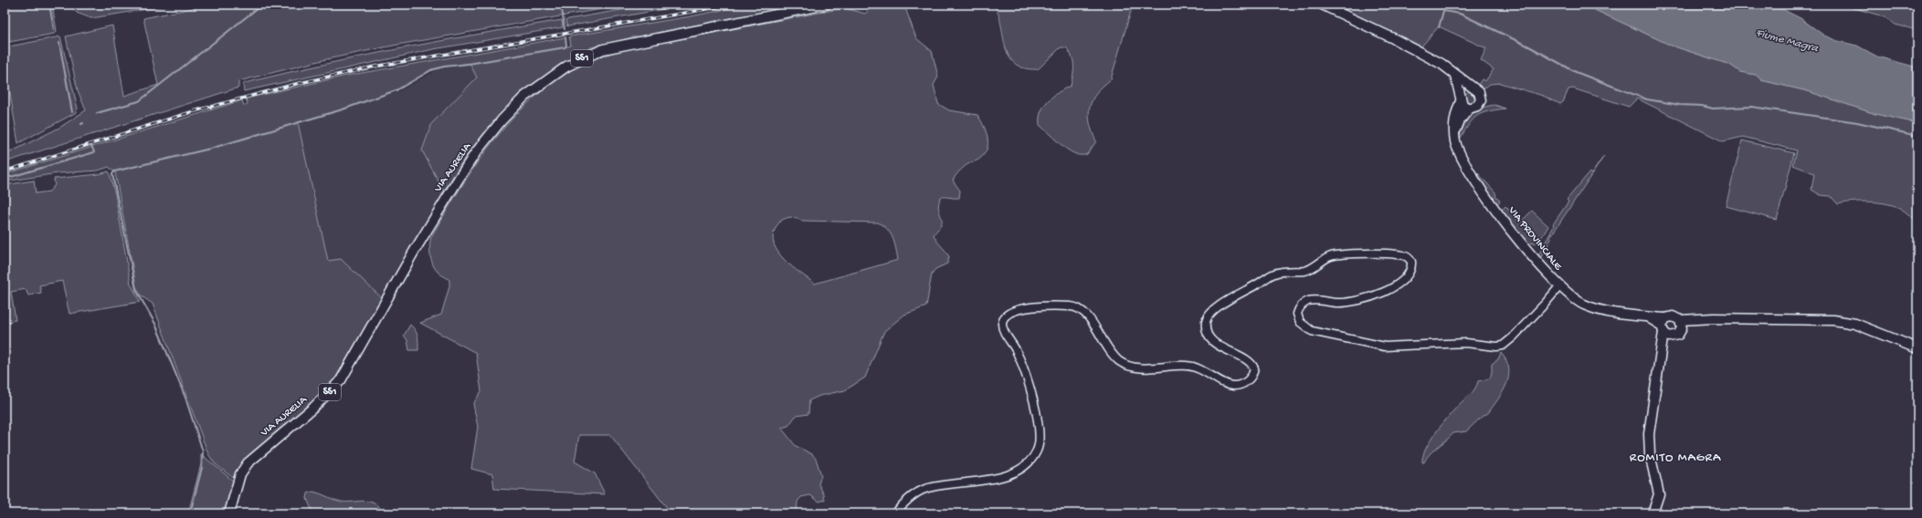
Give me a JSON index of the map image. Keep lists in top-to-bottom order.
{
  "streets": {
    "main road": ["SS1", "VIA AURELIA", "VIA PROVINCIALE"]
  },
  "districts": ["ROMITO MAGRA"],
  "water": ["Fiume Magra"]
}
